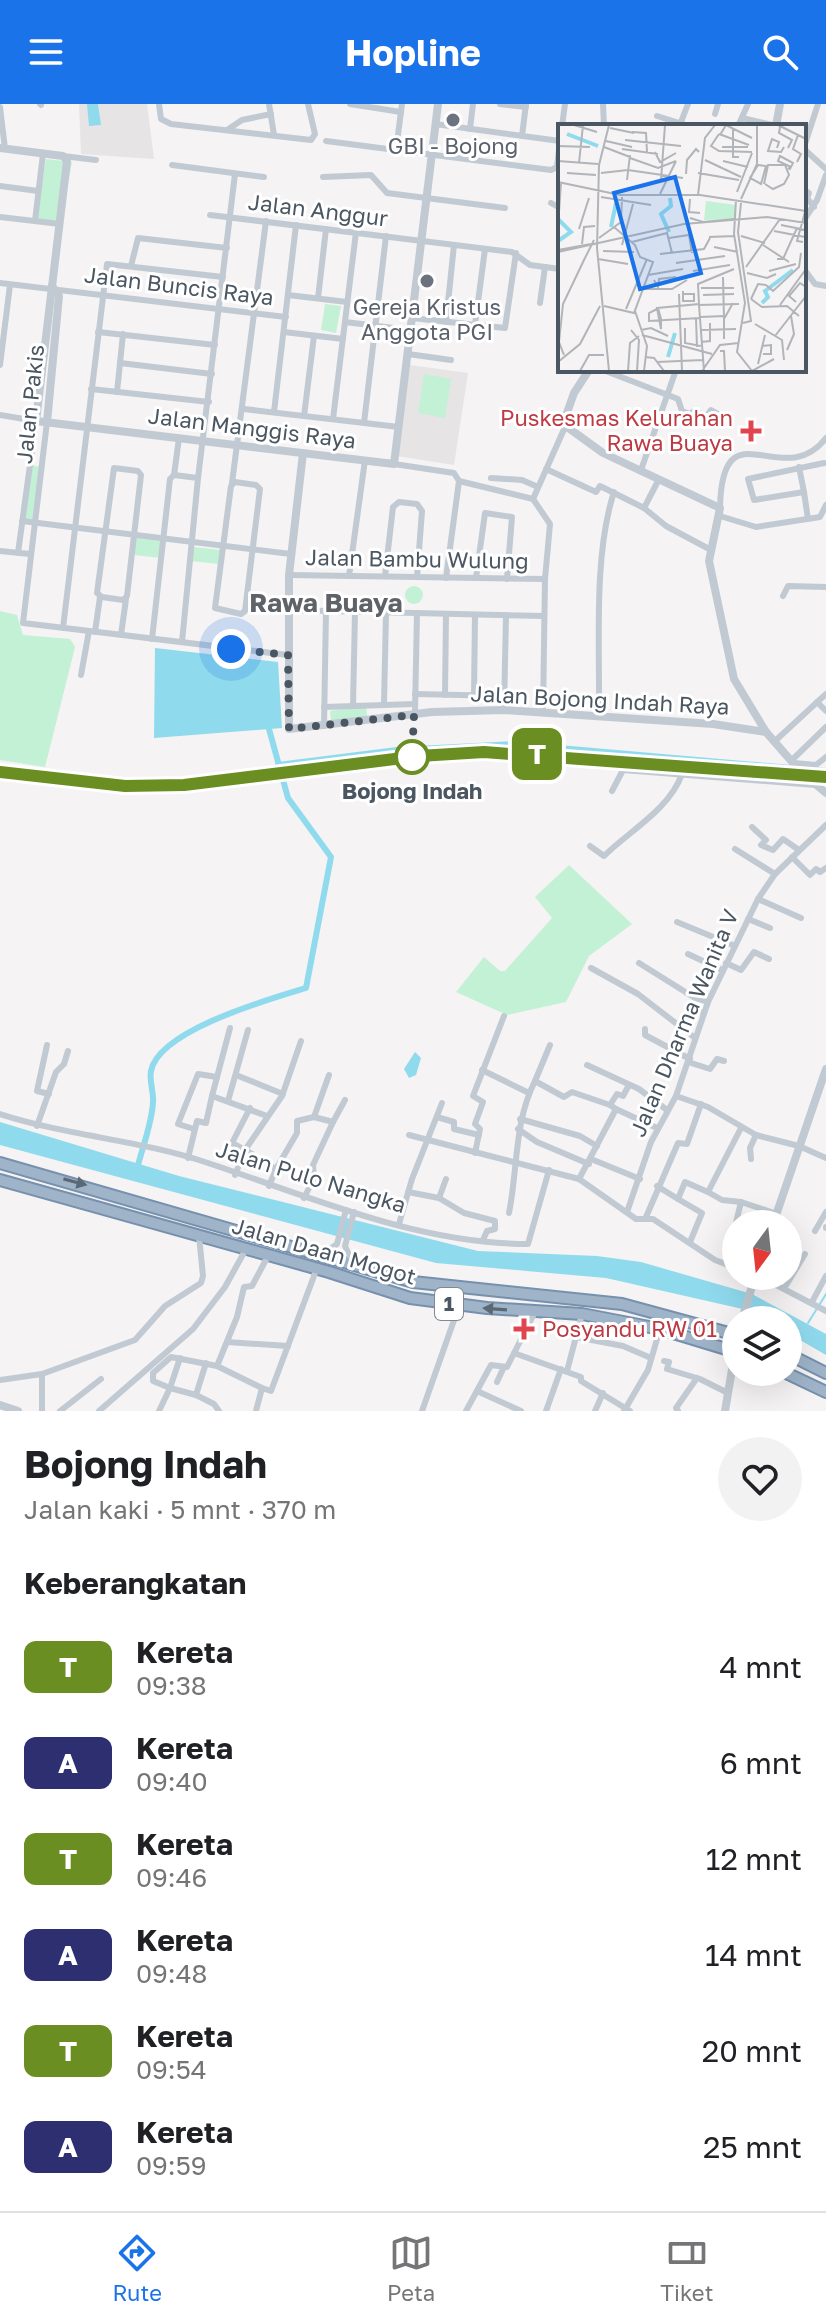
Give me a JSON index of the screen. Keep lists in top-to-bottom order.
{
  "streets": {
    "highway": ["Jalan Daan Mogot", "1"],
    "street": [
      "Jalan Anggur",
      "Jalan Buncis Raya",
      "Jalan Pakis",
      "Jalan Manggis Raya",
      "Jalan Bambu Wulung",
      "Jalan Bojong Indah Raya",
      "Jalan Dharma Wanita V",
      "Jalan Pulo Nangka"
    ]
  },
  "crossings": [
    ["Jalan Buncis Raya", "Jalan Pakis"],
    ["Jalan Pakis", "Jalan Manggis Raya"]
  ],
  "districts": ["Rawa Buaya"],
  "places": {
    "other": ["GBI - Bojong", "Gereja Kristus Anggota PGI", "Bojong Indah"],
    "health": ["Puskesmas Kelurahan Rawa Buaya", "Posyandu RW 01"]
  },
  "north": "bottom",
  "page": {
    "header": "Hopline",
    "on_map": "T",
    "heading": [
      ["Bojong Indah", "Jalan kaki · 5 mnt · 370 m"],
      "Keberangkatan"
    ],
    "list": [
      {
        "mark": "T",
        "name": "Kereta",
        "note": "09:38",
        "value": "4 mnt"
      },
      {
        "mark": "A",
        "name": "Kereta",
        "note": "09:40",
        "value": "6 mnt"
      },
      {
        "mark": "T",
        "name": "Kereta",
        "note": "09:46",
        "value": "12 mnt"
      },
      {
        "mark": "A",
        "name": "Kereta",
        "note": "09:48",
        "value": "14 mnt"
      },
      {
        "mark": "T",
        "name": "Kereta",
        "note": "09:54",
        "value": "20 mnt"
      },
      {
        "mark": "A",
        "name": "Kereta",
        "note": "09:59",
        "value": "25 mnt"
      }
    ],
    "tabs": ["Rute", "Peta", "Tiket"]
  }
}
